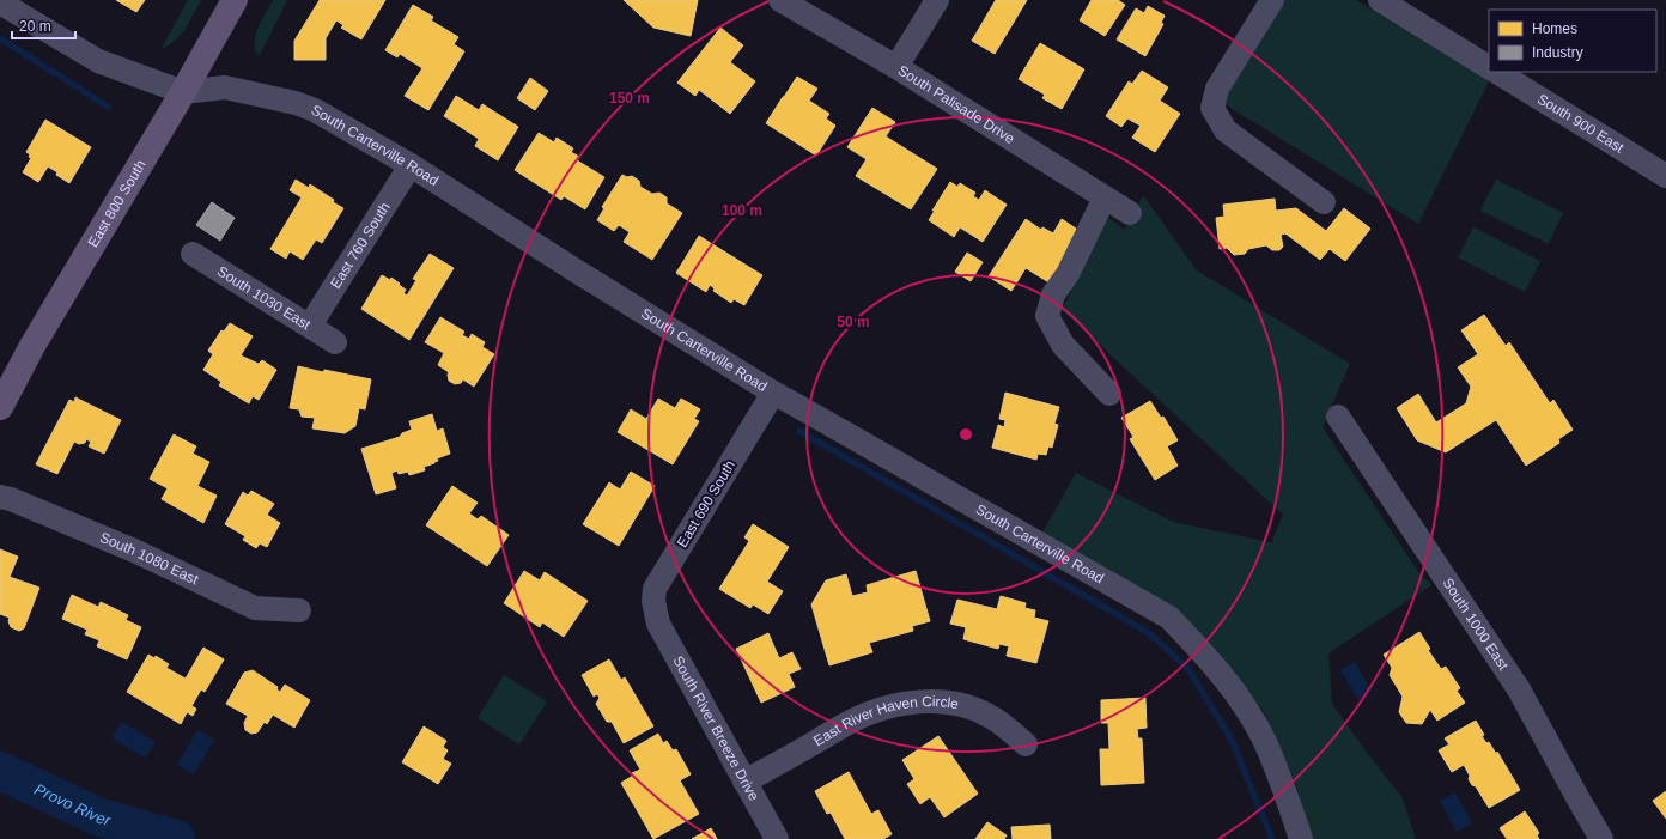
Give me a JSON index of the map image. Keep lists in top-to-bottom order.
{
  "streets": {
    "main road": ["East 800 South"],
    "street": [
      "South Palisade Drive",
      "South 900 East",
      "South Carterville Road",
      "East 760 South",
      "South 1030 East",
      "East 690 South",
      "South 1080 East",
      "South 1000 East",
      "East River Haven Circle",
      "South River Breeze Drive"
    ]
  },
  "crossings": [
    ["South Carterville Road", "East 800 South"],
    ["South Carterville Road", "East 760 South"],
    ["South Carterville Road", "East 690 South"],
    ["East 760 South", "South 1030 East"],
    ["East 690 South", "South River Breeze Drive"],
    ["East River Haven Circle", "South River Breeze Drive"]
  ],
  "water": ["Provo River"],
  "legend": ["Homes", "Industry"],
  "scale_bar": "20 m",
  "rings": ["150 m", "100 m", "50 m"]
}
